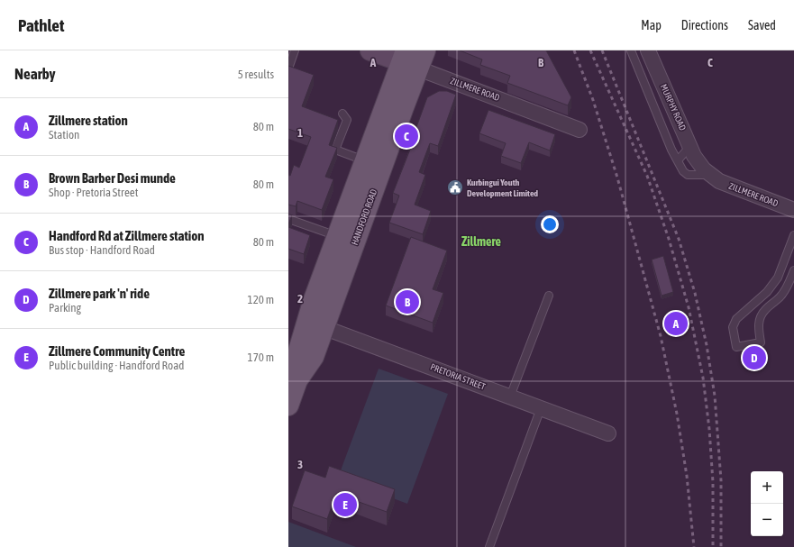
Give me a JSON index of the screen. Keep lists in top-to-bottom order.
{
  "streets": {
    "main road": ["ZILLMERE ROAD", "HANDFORD ROAD"],
    "street": ["MURPHY ROAD", "PRETORIA STREET"]
  },
  "crossings": [
    ["ZILLMERE ROAD", "MURPHY ROAD"],
    ["ZILLMERE ROAD", "HANDFORD ROAD"],
    ["HANDFORD ROAD", "PRETORIA STREET"]
  ],
  "districts": ["Zillmere"],
  "places": {
    "public building": ["Kurbingui Youth Development Limited"]
  },
  "page": {
    "header": "Pathlet",
    "nav": ["Map", "Directions", "Saved"],
    "heading": ["Nearby", "5 results"],
    "list": [
      {
        "mark": "A",
        "name": "Zillmere station",
        "note": "Station",
        "value": "80 m"
      },
      {
        "mark": "B",
        "name": "Brown Barber Desi munde",
        "note": "Shop · Pretoria Street",
        "value": "80 m"
      },
      {
        "mark": "C",
        "name": "Handford Rd at Zillmere station",
        "note": "Bus stop · Handford Road",
        "value": "80 m"
      },
      {
        "mark": "D",
        "name": "Zillmere park 'n' ride",
        "note": "Parking",
        "value": "120 m"
      },
      {
        "mark": "E",
        "name": "Zillmere Community Centre",
        "note": "Public building · Handford Road",
        "value": "170 m"
      }
    ],
    "pins": [
      "C",
      "B",
      "A",
      "D",
      "E"
    ],
    "map_buttons": ["+", "−"]
  },
  "grid": {
    "columns": ["A", "B", "C"],
    "rows": ["1", "2", "3"]
  }
}
